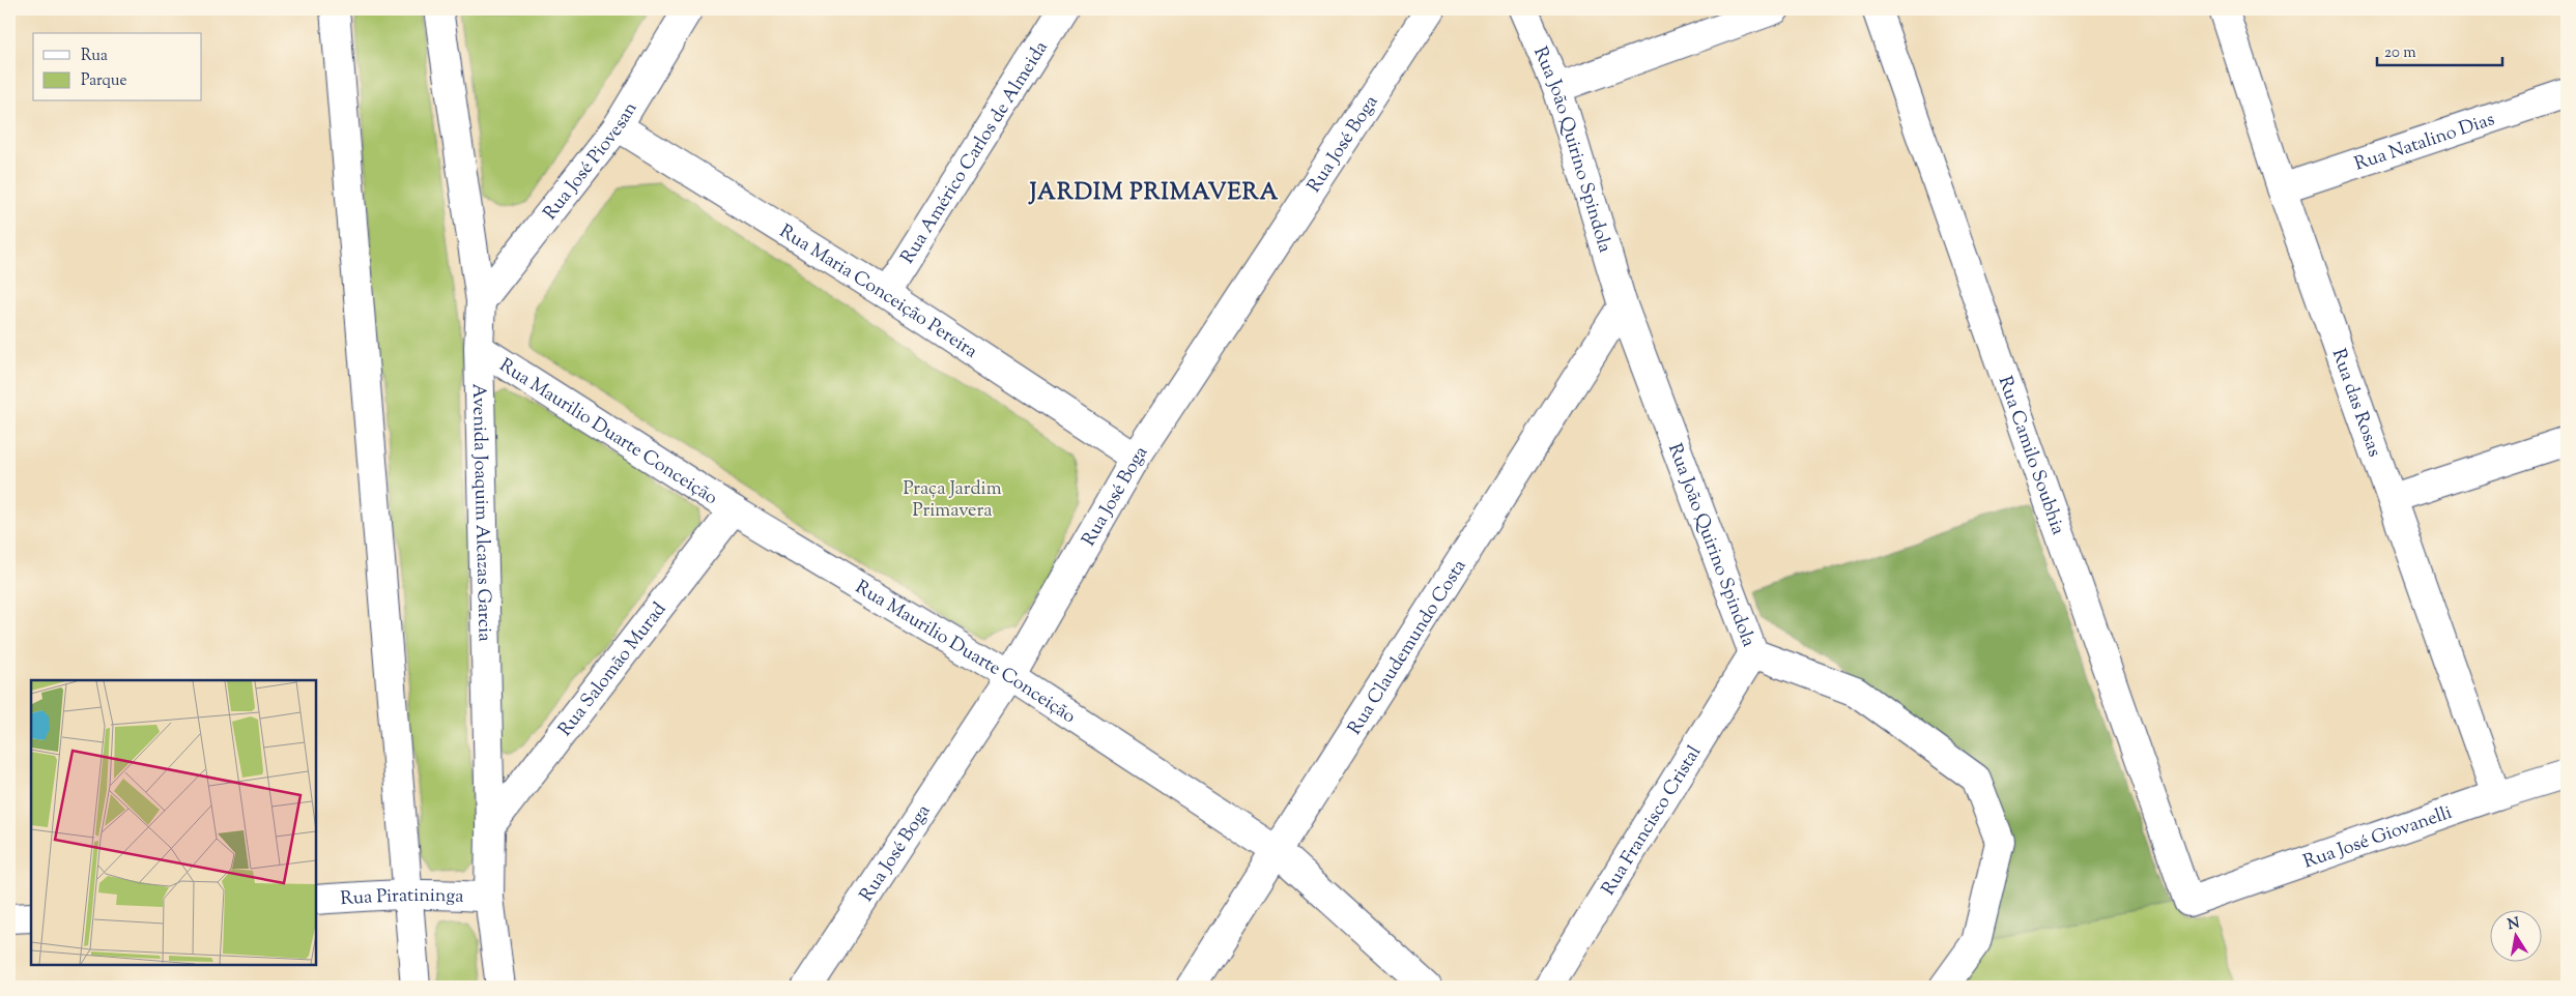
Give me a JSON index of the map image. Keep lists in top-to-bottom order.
{
  "streets": {
    "street": [
      "Rua Natalino Dias",
      "Rua José Boga",
      "Rua João Quirino Spindola",
      "Rua Américo Carlos de Almeida",
      "Rua José Piovesan",
      "Rua Maria Conceição Pereira",
      "Rua das Rosas",
      "Rua Maurilio Duarte Conceição",
      "Rua Camilo Soubhia",
      "Avenida Joaquim Alcazas Garcia",
      "Rua Claudemundo Costa",
      "Rua Salomão Murad",
      "Rua Francisco Cristal",
      "Rua José Giovanelli",
      "Rua Piratininga"
    ]
  },
  "crossings": [
    ["Rua Natalino Dias", "Rua das Rosas"],
    ["Rua José Boga", "Rua Maria Conceição Pereira"],
    ["Rua José Boga", "Rua Maurilio Duarte Conceição"],
    ["Rua João Quirino Spindola", "Rua Claudemundo Costa"],
    ["Rua João Quirino Spindola", "Rua Francisco Cristal"],
    ["Rua Américo Carlos de Almeida", "Rua Maria Conceição Pereira"],
    ["Rua José Piovesan", "Rua Maria Conceição Pereira"],
    ["Rua José Piovesan", "Avenida Joaquim Alcazas Garcia"],
    ["Rua das Rosas", "Rua José Giovanelli"],
    ["Rua Maurilio Duarte Conceição", "Avenida Joaquim Alcazas Garcia"],
    ["Rua Maurilio Duarte Conceição", "Rua Claudemundo Costa"],
    ["Rua Maurilio Duarte Conceição", "Rua Salomão Murad"],
    ["Rua Camilo Soubhia", "Rua José Giovanelli"],
    ["Avenida Joaquim Alcazas Garcia", "Rua Salomão Murad"],
    ["Avenida Joaquim Alcazas Garcia", "Rua Piratininga"]
  ],
  "districts": ["JARDIM PRIMAVERA"],
  "parks": ["Praça Jardim Primavera"],
  "legend": ["Rua", "Parque"],
  "scale_bar": "20 m",
  "north": "top"
}
